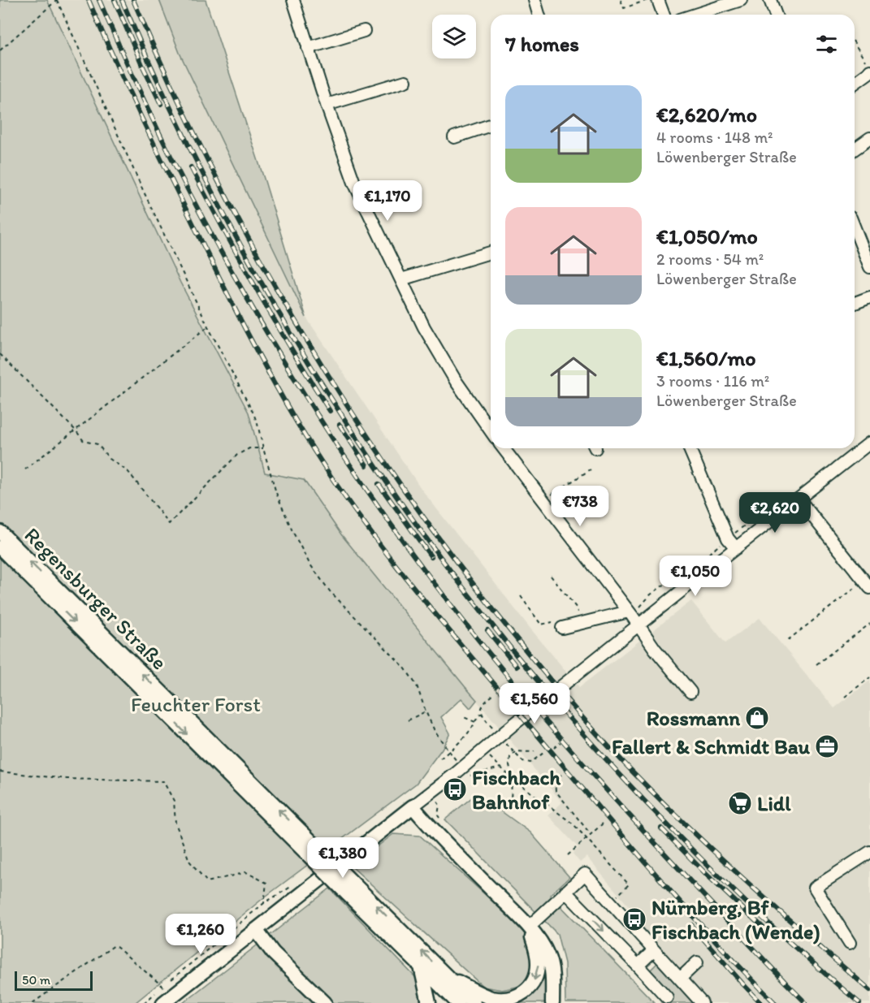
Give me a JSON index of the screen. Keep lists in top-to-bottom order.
{
  "streets": {
    "main road": ["Regensburger Straße"]
  },
  "parks": ["Feuchter Forst"],
  "places": {
    "shop": ["Rossmann"],
    "office": ["Fallert & Schmidt Bau"],
    "bus stop": ["Fischbach Bahnhof", "Nürnberg, Bf Fischbach (Wende)"],
    "supermarket": ["Lidl"]
  },
  "scale_bar": "50 m",
  "page": {
    "heading": "7 homes",
    "list": [
      {
        "name": "€2,620/mo",
        "note": "4 rooms · 148 m² · Löwenberger Straße"
      },
      {
        "name": "€1,050/mo",
        "note": "2 rooms · 54 m² · Löwenberger Straße"
      },
      {
        "name": "€1,560/mo",
        "note": "3 rooms · 116 m² · Löwenberger Straße"
      }
    ],
    "price": [
      "€1,170",
      "€738",
      "€2,620",
      "€1,050",
      "€1,560",
      "€1,380",
      "€1,260"
    ],
    "scale": "50 m"
  }
}
